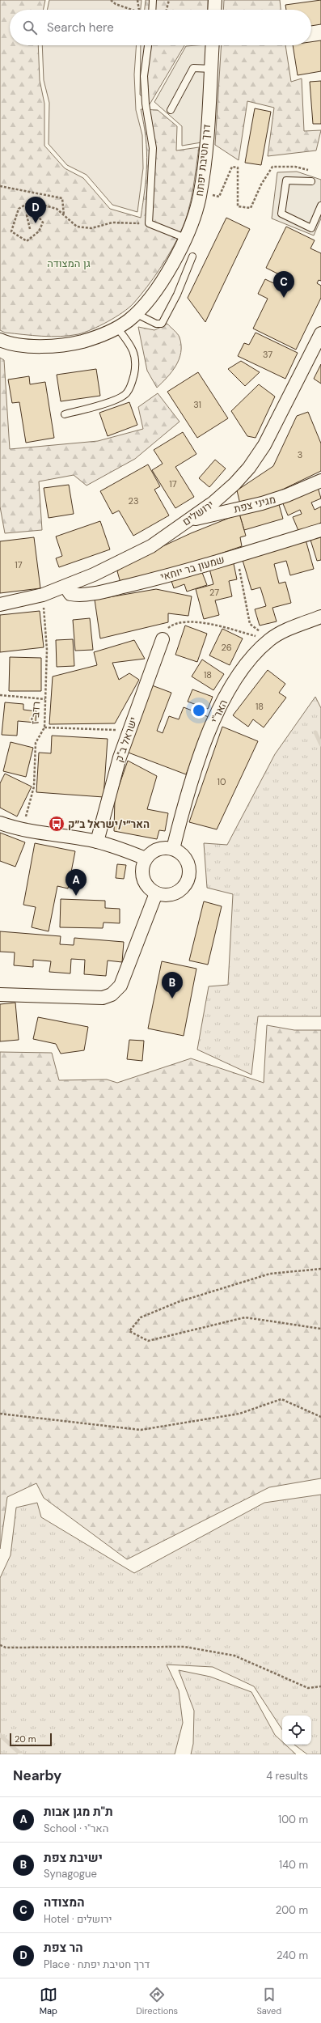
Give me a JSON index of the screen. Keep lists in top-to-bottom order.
{
  "streets": {
    "street": [
      "דרך חטיבת יפתח",
      "מגיני צפת",
      "ירושלים",
      "שמעון בר יוחאי",
      "האר\"י",
      "ישראל ב\"ק"
    ],
    "path": ["רדב\"ז"]
  },
  "crossings": [
    ["מגיני צפת", "ירושלים"],
    ["ירושלים", "שמעון בר יוחאי"],
    ["ירושלים", "רדב\"ז"]
  ],
  "parks": ["גן המצודה"],
  "places": {
    "bus stop": ["האר״י/ישראל ב״ק"]
  },
  "house_numbers": [
    "37",
    "31",
    "3",
    "17",
    "23",
    "17",
    "27",
    "26",
    "18",
    "18",
    "10"
  ],
  "scale_bar": "20 m",
  "page": {
    "search": "Search here",
    "pins": [
      "D",
      "C",
      "A",
      "B"
    ],
    "scale": "20 m",
    "heading": ["Nearby", "4 results"],
    "list": [
      {
        "mark": "A",
        "name": "ת\"ת מגן אבות",
        "note": "School · האר\"י",
        "value": "100 m"
      },
      {
        "mark": "B",
        "name": "ישיבת צפת",
        "note": "Synagogue",
        "value": "140 m"
      },
      {
        "mark": "C",
        "name": "המצודה",
        "note": "Hotel · ירושלים",
        "value": "200 m"
      },
      {
        "mark": "D",
        "name": "הר צפת",
        "note": "Place · דרך חטיבת יפתח",
        "value": "240 m"
      }
    ],
    "nav": ["Map", "Directions", "Saved"]
  }
}
